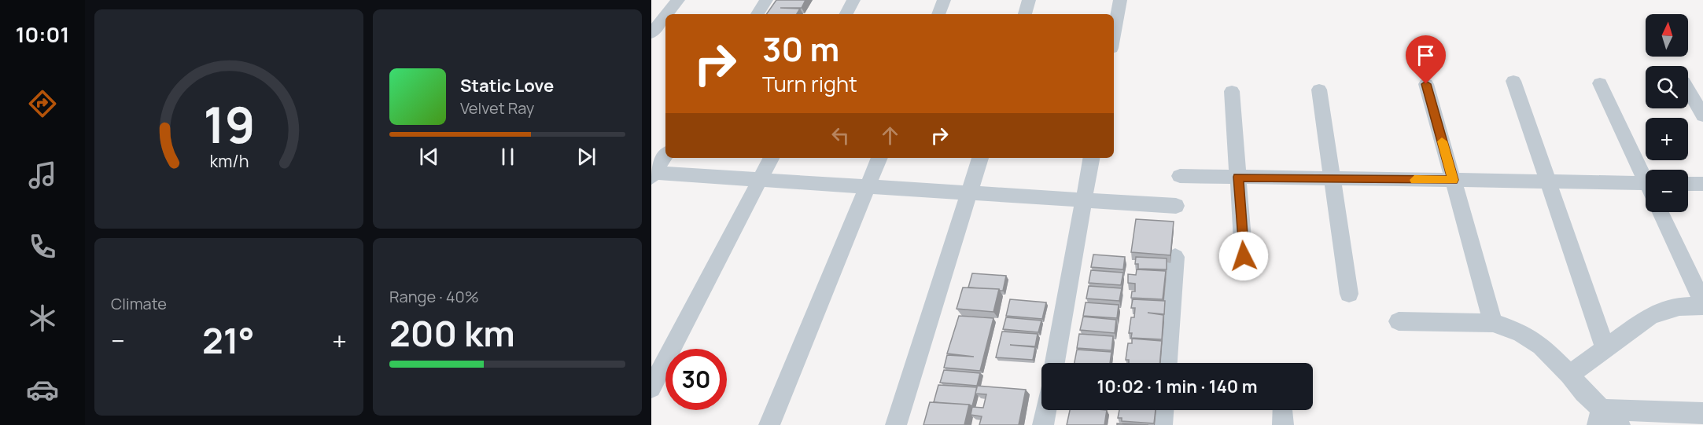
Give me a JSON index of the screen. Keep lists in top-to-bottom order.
{
  "north": "top",
  "page": {
    "tabs": "10:01",
    "map_buttons": ["+", "−"],
    "turn": ["30 m", "Turn right"],
    "song": ["Static Love", "Velvet Ray"],
    "tile": [
      "Climate",
      ["Range · 40%", "200 km"]
    ],
    "heat": ["−", "21°", "+"],
    "limit": "30",
    "trip": "10:02 · 1 min · 140 m",
    "gauge": ["19", "km/h"]
  }
}
